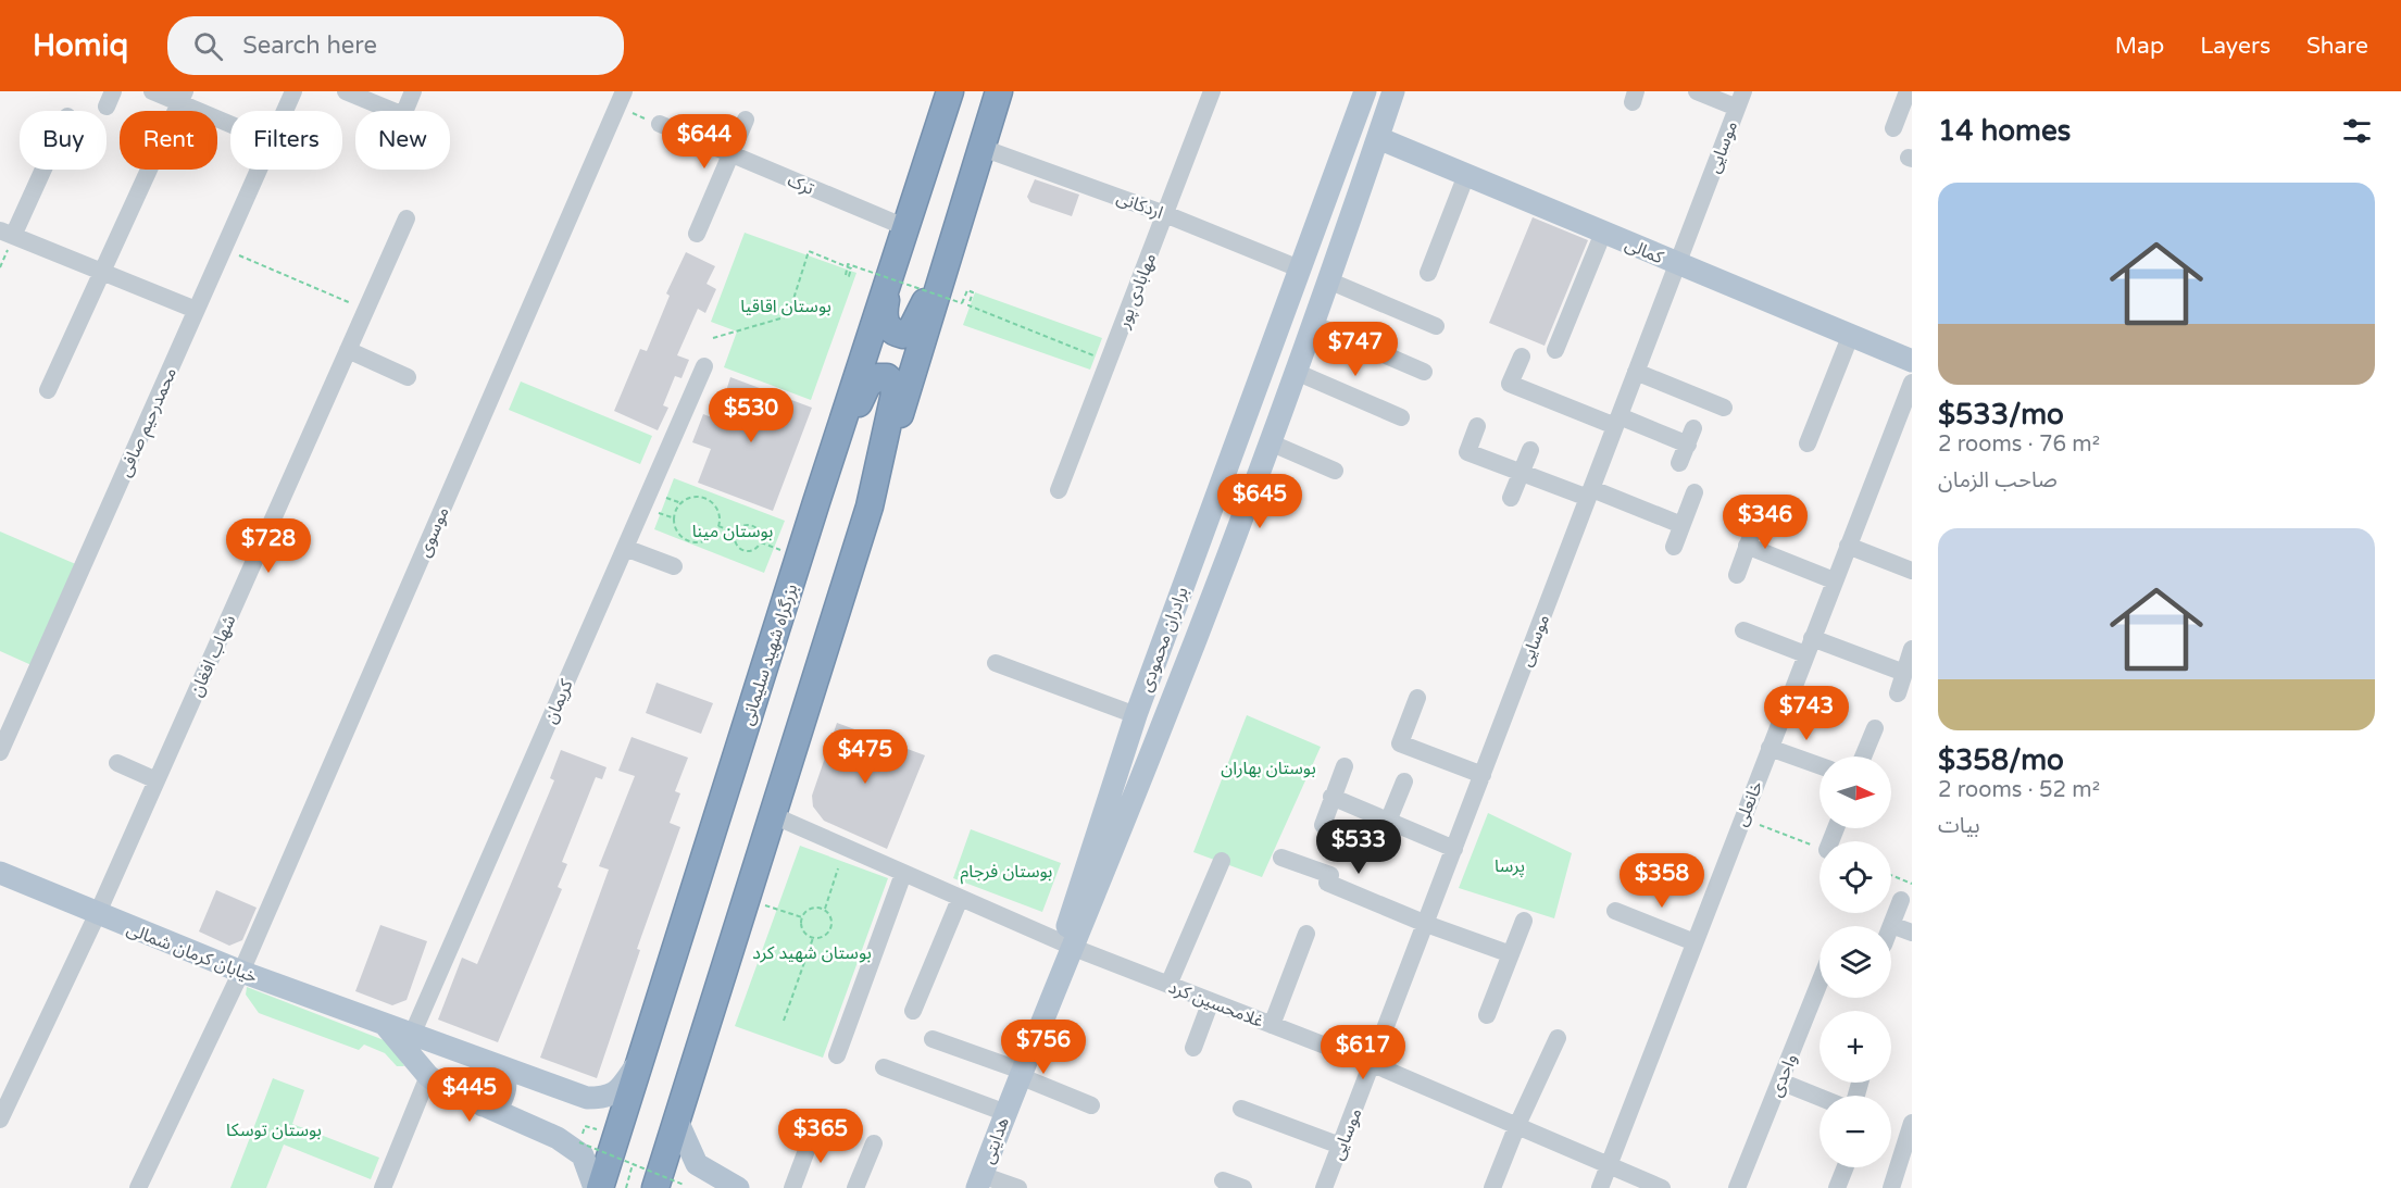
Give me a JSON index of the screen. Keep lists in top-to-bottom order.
{
  "streets": {
    "highway": ["بزرگراه شهید سلیمانی"],
    "main road": [
      "کمالی",
      "برادران محمودی",
      "خیابان کرمان شمالی",
      "هدایتی"
    ],
    "street": [
      "موسایی",
      "ترک",
      "اردکانی",
      "مهابادی پور",
      "محمدرحیم صافی",
      "موسوی",
      "شهاب افغان",
      "کریمان",
      "خانعلی",
      "غلامحسین کرد",
      "واحدی"
    ]
  },
  "crossings": [
    ["موسایی", "کمالی"],
    ["موسایی", "غلامحسین کرد"],
    ["ترک", "بزرگراه شهید سلیمانی"],
    ["اردکانی", "مهابادی پور"],
    ["اردکانی", "برادران محمودی"],
    ["کمالی", "برادران محمودی"],
    ["موسوی", "خیابان کرمان شمالی"],
    ["برادران محمودی", "غلامحسین کرد"],
    ["برادران محمودی", "هدایتی"],
    ["بزرگراه شهید سلیمانی", "خیابان کرمان شمالی"],
    ["شهاب افغان", "خیابان کرمان شمالی"],
    ["کریمان", "خیابان کرمان شمالی"],
    ["خانعلی", "غلامحسین کرد"],
    ["غلامحسین کرد", "هدایتی"]
  ],
  "parks": [
    "بوستان اقاقیا",
    "بوستان مینا",
    "بوستان بهاران",
    "پرسا",
    "بوستان فرجام",
    "بوستان شهید کرد",
    "بوستان توسکا"
  ],
  "north": "right",
  "page": {
    "header": "Homiq",
    "search": "Search here",
    "nav": ["Map", "Layers", "Share"],
    "heading": "14 homes",
    "chip": [
      "Buy",
      "Rent",
      "Filters",
      "New"
    ],
    "price": [
      "$644",
      "$747",
      "$530",
      "$645",
      "$346",
      "$728",
      "$743",
      "$475",
      "$533",
      "$358",
      "$756",
      "$617",
      "$445",
      "$365"
    ],
    "list": [
      {
        "name": "$533/mo",
        "note": "2 rooms · 76 m² · صاحب الزمان"
      },
      {
        "name": "$358/mo",
        "note": "2 rooms · 52 m² · بیات"
      }
    ],
    "map_buttons": ["+", "−"]
  }
}
